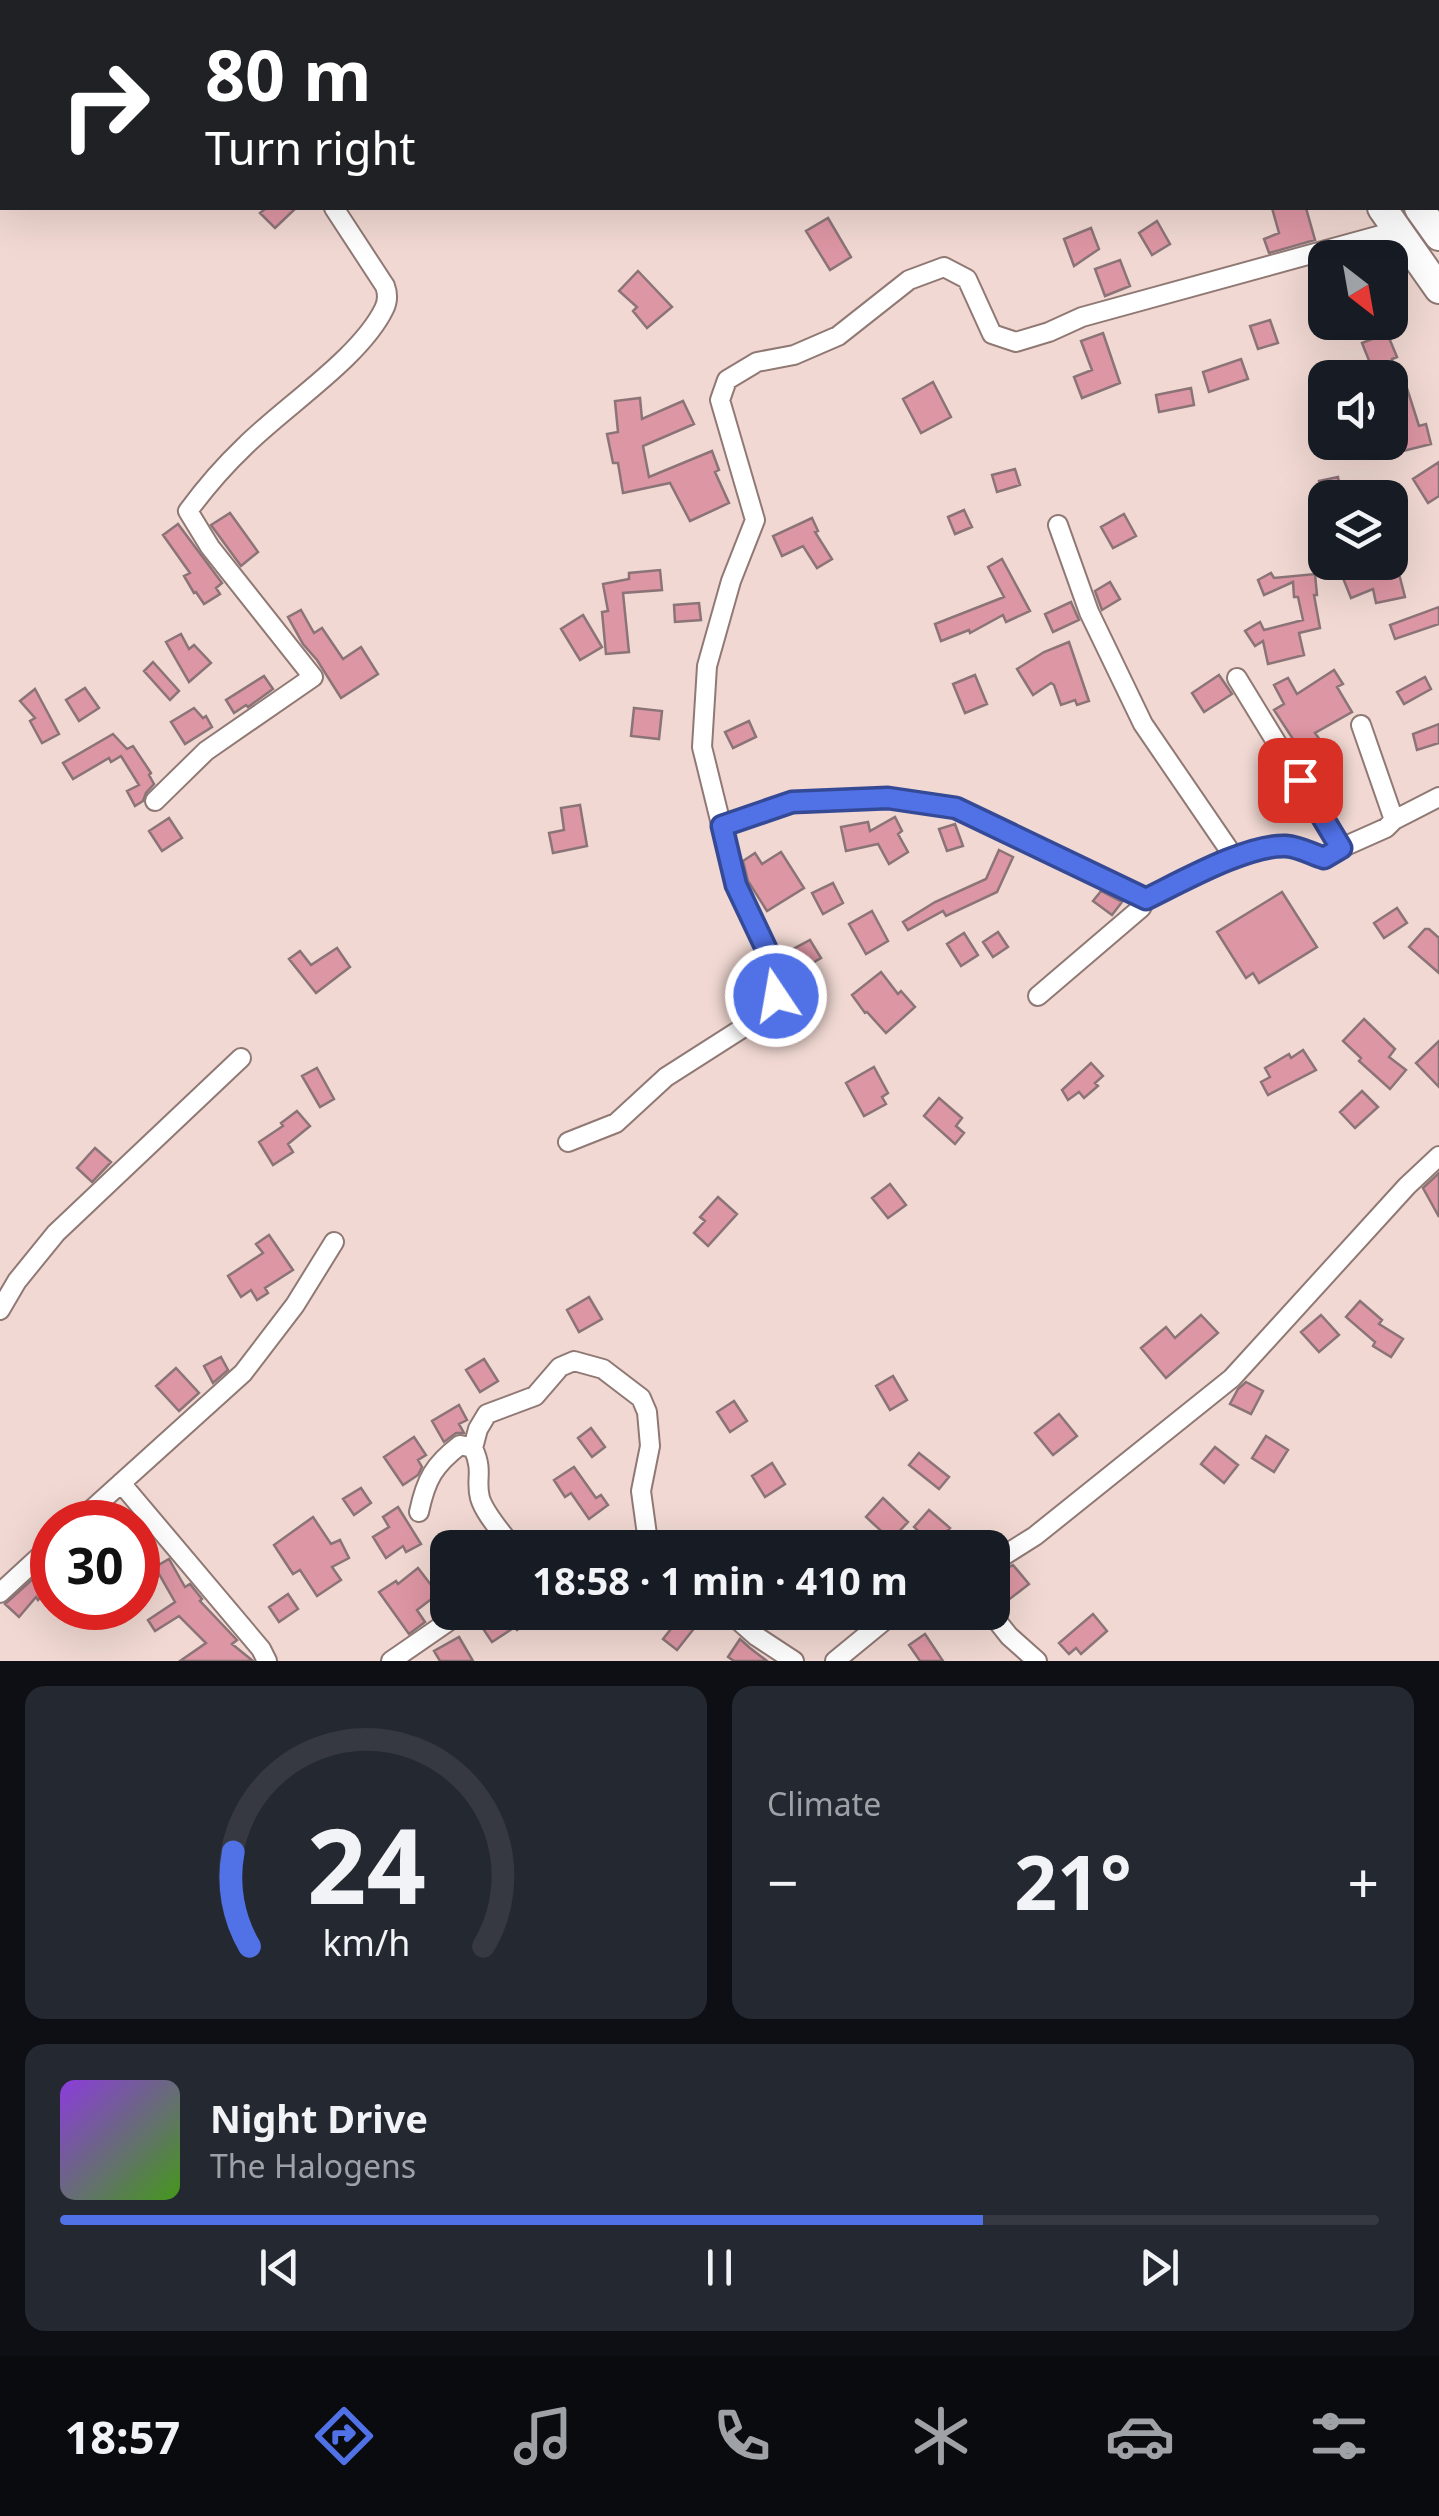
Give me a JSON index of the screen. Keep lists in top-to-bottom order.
{
  "north": "bottom right",
  "page": {
    "turn": ["80 m", "Turn right"],
    "limit": "30",
    "trip": "18:58 · 1 min · 410 m",
    "tile": "Climate",
    "heat": ["−", "21°", "+"],
    "song": ["Night Drive", "The Halogens"],
    "tabs": "18:57",
    "gauge": ["24", "km/h"]
  }
}
